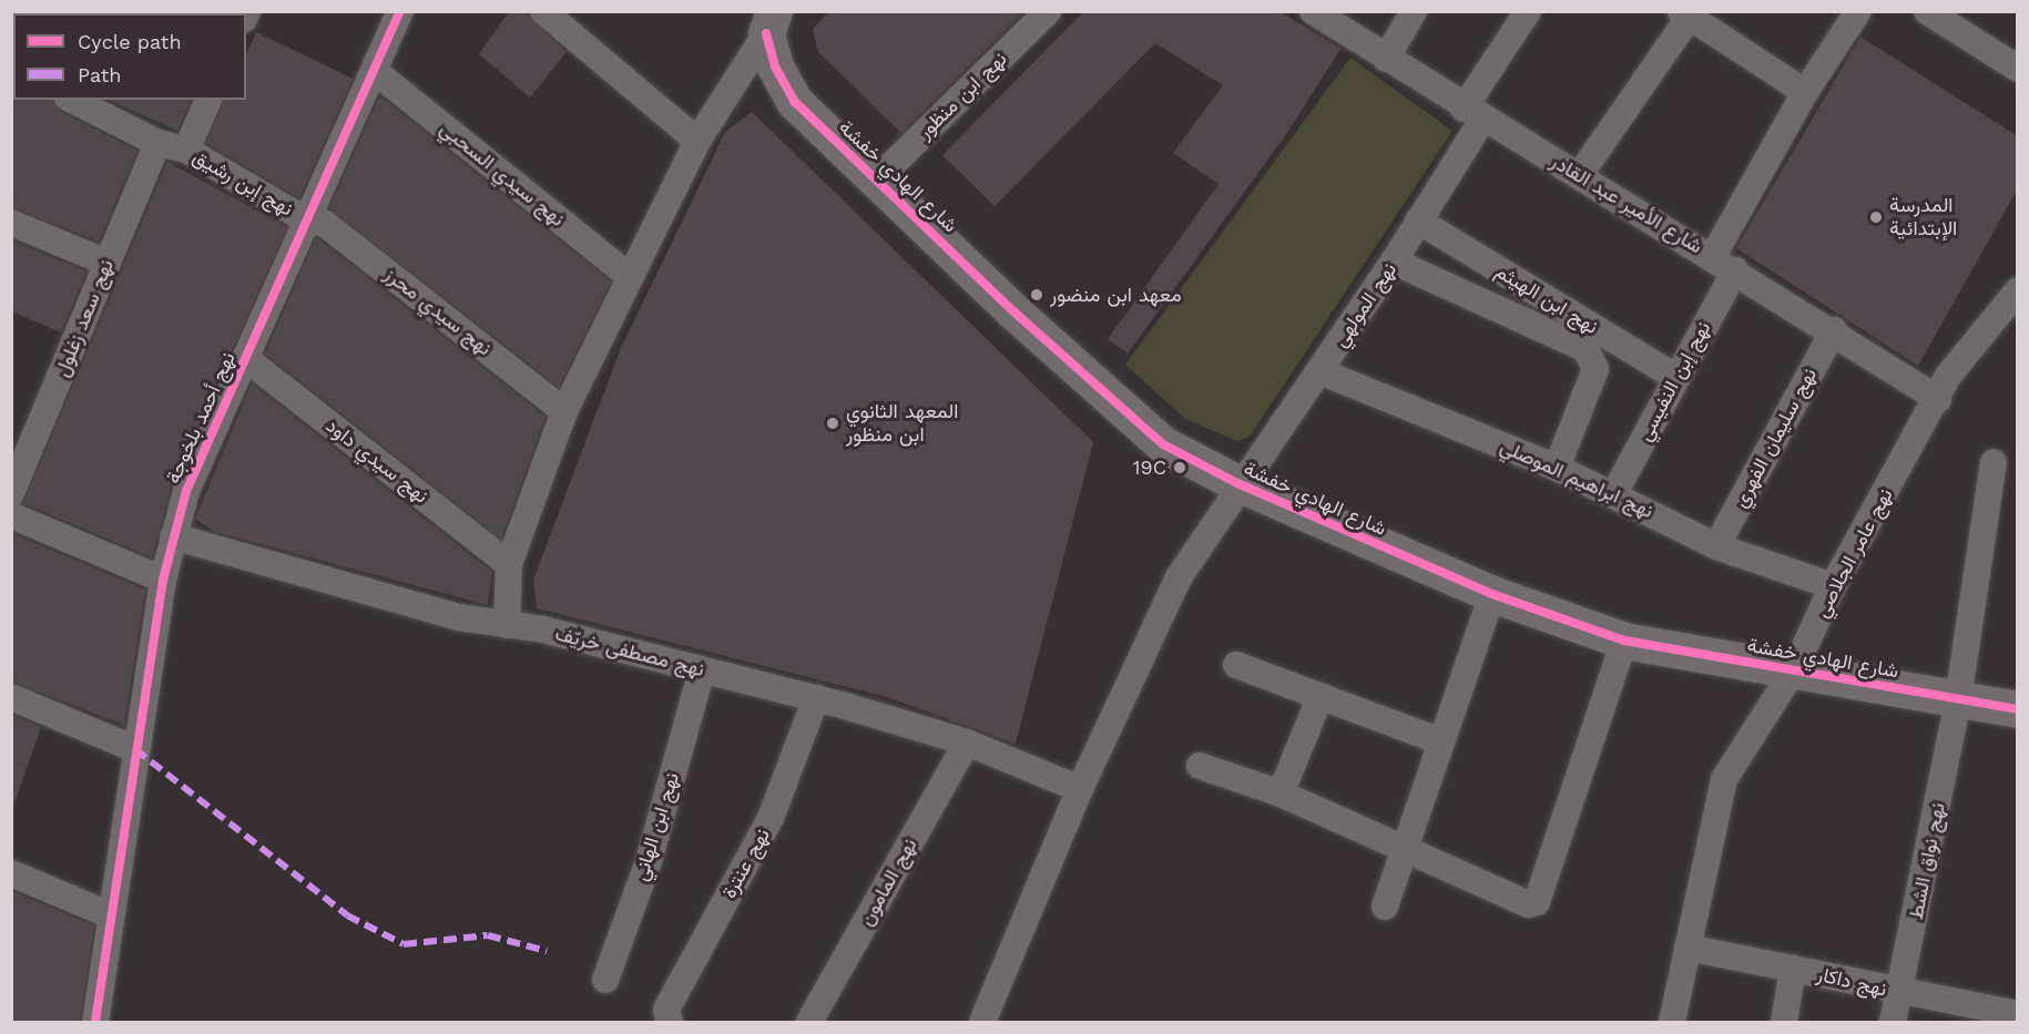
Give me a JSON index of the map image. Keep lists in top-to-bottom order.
{
  "streets": {
    "street": [
      "نهج ابن منظور",
      "نهج سيدي السحبي",
      "شارع الهادي خفشة",
      "نهج إبن رشيق",
      "شارع الأمير عبد القادر",
      "نهج ابن الهيثم",
      "نهج المولهي",
      "نهج سيدي محرز",
      "نهج سعد زغلول",
      "نهج إبن النفيسي",
      "نهج أحمد بلخوجة",
      "نهج سليمان الفهري",
      "نهج سيدي داود",
      "نهج ابراهيم الموصلي",
      "نهج عامر الجلاصي",
      "نهج مصطفى خريّف",
      "نهج ابن الهاني",
      "نهج نواق الشط",
      "نهج عنترة",
      "نهج المامون",
      "نهج داكار"
    ]
  },
  "crossings": [
    ["نهج ابن منظور", "شارع الهادي خفشة"],
    ["نهج سيدي السحبي", "نهج أحمد بلخوجة"],
    ["شارع الهادي خفشة", "نهج المولهي"],
    ["شارع الهادي خفشة", "نهج عامر الجلاصي"],
    ["شارع الهادي خفشة", "نهج نواق الشط"],
    ["نهج إبن رشيق", "نهج سيدي محرز"],
    ["نهج إبن رشيق", "نهج سعد زغلول"],
    ["نهج إبن رشيق", "نهج أحمد بلخوجة"],
    ["شارع الأمير عبد القادر", "نهج المولهي"],
    ["شارع الأمير عبد القادر", "نهج إبن النفيسي"],
    ["شارع الأمير عبد القادر", "نهج سليمان الفهري"],
    ["شارع الأمير عبد القادر", "نهج عامر الجلاصي"],
    ["نهج ابن الهيثم", "نهج المولهي"],
    ["نهج ابن الهيثم", "نهج إبن النفيسي"],
    ["نهج المولهي", "نهج ابراهيم الموصلي"],
    ["نهج المولهي", "نهج مصطفى خريّف"],
    ["نهج سيدي محرز", "نهج أحمد بلخوجة"],
    ["نهج إبن النفيسي", "نهج ابراهيم الموصلي"],
    ["نهج أحمد بلخوجة", "نهج سيدي داود"],
    ["نهج أحمد بلخوجة", "نهج مصطفى خريّف"],
    ["نهج سليمان الفهري", "نهج ابراهيم الموصلي"],
    ["نهج ابراهيم الموصلي", "نهج عامر الجلاصي"],
    ["نهج عامر الجلاصي", "نهج داكار"],
    ["نهج مصطفى خريّف", "نهج ابن الهاني"],
    ["نهج مصطفى خريّف", "نهج عنترة"],
    ["نهج مصطفى خريّف", "نهج المامون"],
    ["نهج نواق الشط", "نهج داكار"]
  ],
  "places": [
    "المدرسة الإبتدائية",
    "معهد ابن منضور",
    "المعهد الثانوي ابن منظور",
    "19C"
  ],
  "legend": ["Cycle path", "Path"]
}
